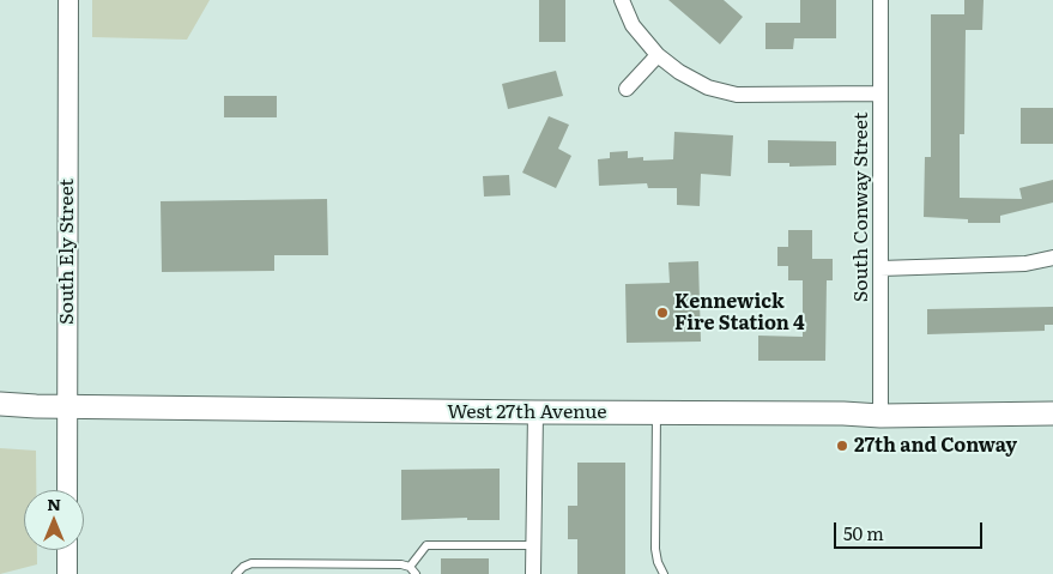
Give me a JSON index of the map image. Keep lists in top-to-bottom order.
{
  "streets": {
    "main road": ["West 27th Avenue"],
    "street": ["South Conway Street", "South Ely Street"]
  },
  "crossings": [
    ["South Conway Street", "West 27th Avenue"],
    ["South Ely Street", "West 27th Avenue"]
  ],
  "places": ["Kennewick Fire Station 4", "27th and Conway"],
  "scale_bar": "50 m",
  "north": "top"
}
